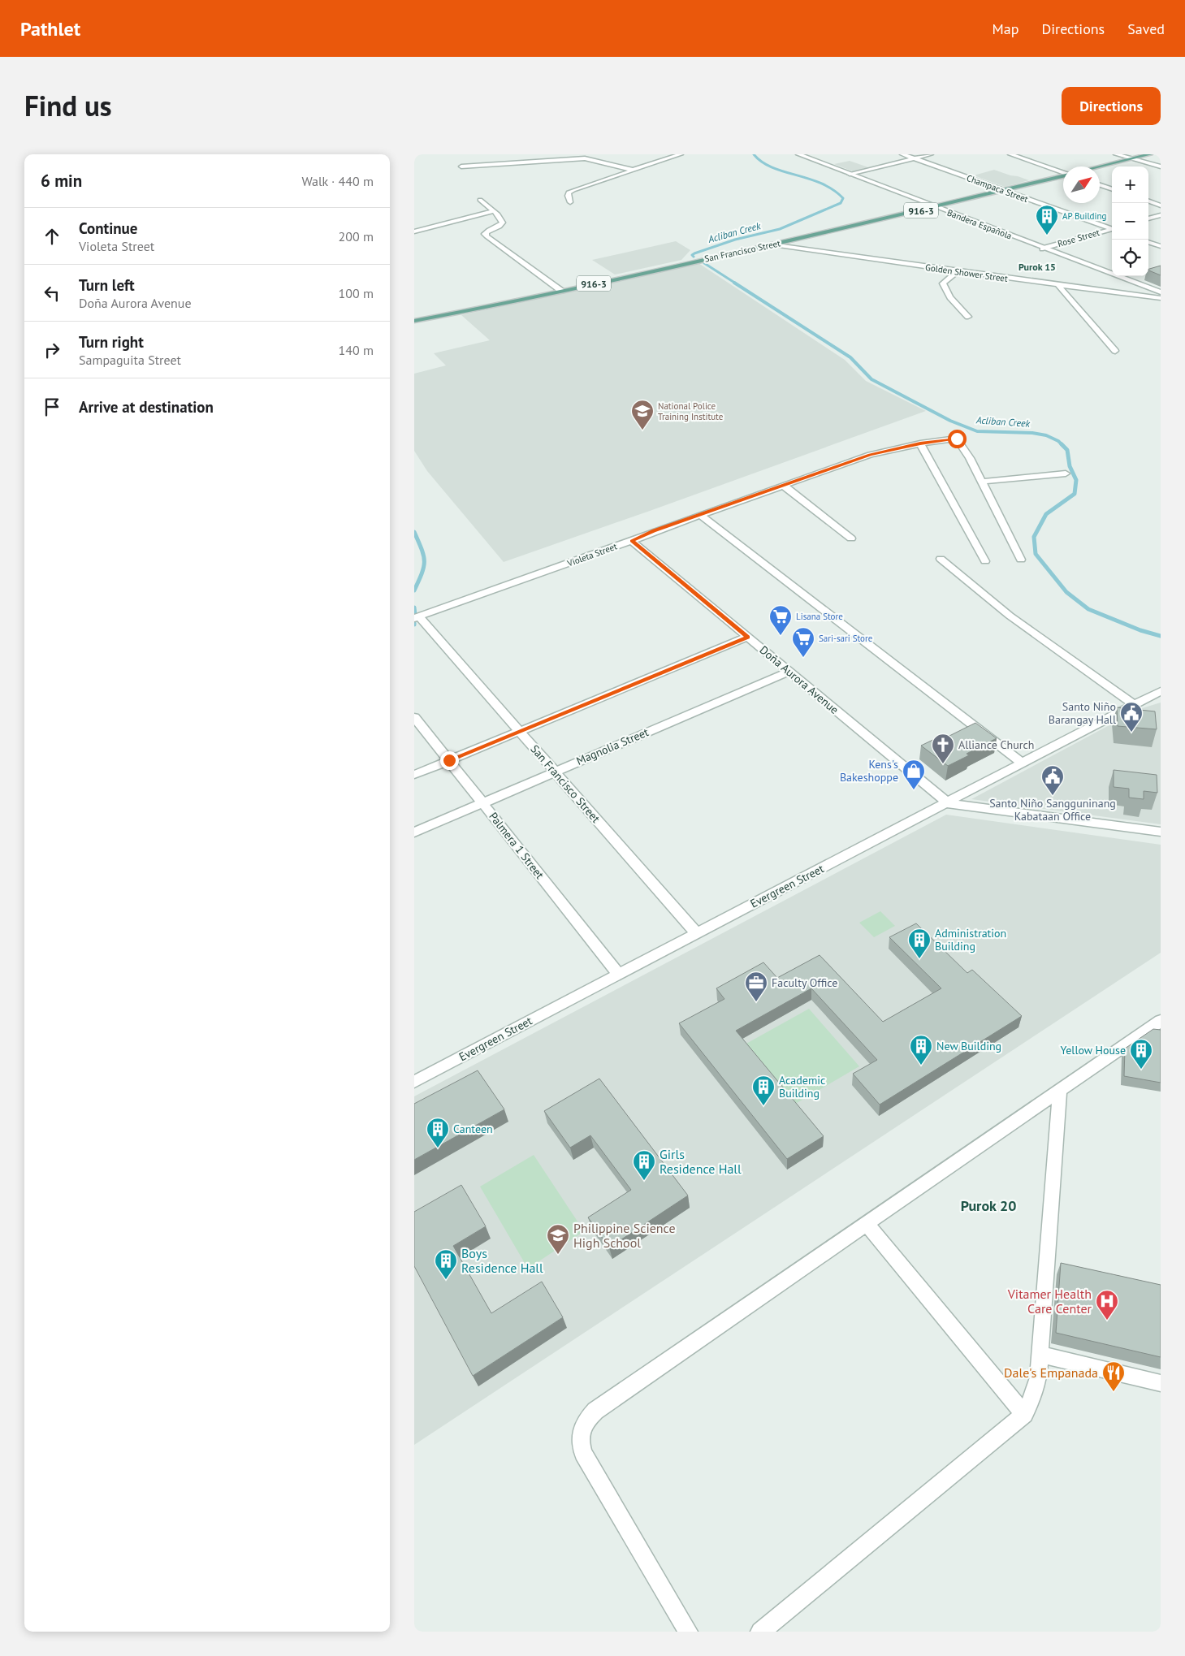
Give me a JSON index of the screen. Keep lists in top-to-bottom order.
{
  "streets": {
    "main road": ["916-3", "San Francisco Street"],
    "street": [
      "Champaca Street",
      "Bandera Española",
      "Rose Street",
      "Golden Shower Street",
      "Violeta Street",
      "Doña Aurora Avenue",
      "Magnolia Street",
      "Palmera 1 Street",
      "Evergreen Street"
    ]
  },
  "crossings": [
    ["Champaca Street", "San Francisco Street"],
    ["Bandera Española", "Rose Street"],
    ["Bandera Española", "San Francisco Street"],
    ["San Francisco Street", "Golden Shower Street"],
    ["San Francisco Street", "Violeta Street"],
    ["San Francisco Street", "Magnolia Street"],
    ["San Francisco Street", "Evergreen Street"],
    ["Violeta Street", "Doña Aurora Avenue"],
    ["Doña Aurora Avenue", "Magnolia Street"],
    ["Doña Aurora Avenue", "Evergreen Street"],
    ["Magnolia Street", "Palmera 1 Street"],
    ["Palmera 1 Street", "Evergreen Street"]
  ],
  "districts": ["Purok 15", "Purok 20"],
  "water": ["Acliban Creek"],
  "places": {
    "building": [
      "AP Building",
      "Administration Building",
      "New Building",
      "Yellow House",
      "Academic Building",
      "Canteen",
      "Girls Residence Hall",
      "Boys Residence Hall"
    ],
    "school or university": ["National Police Training Institute", "Philippine Science High School"],
    "supermarket": ["Lisana Store", "Sari-sari Store"],
    "public building": ["Santo Niño Barangay Hall", "Santo Niño Sangguninang Kabataan Office"],
    "church": ["Alliance Church"],
    "shop": ["Kens's Bakeshoppe"],
    "office": ["Faculty Office"],
    "hospital": ["Vitamer Health Care Center"],
    "restaurant": ["Dale's Empanada"]
  },
  "north": "top right",
  "page": {
    "header": "Pathlet",
    "nav": ["Map", "Directions", "Saved"],
    "title": "Find us",
    "buttons": "Directions",
    "heading": ["6 min", "Walk · 440 m"],
    "map_buttons": ["+", "−"],
    "list": [
      ["Continue", "Violeta Street", "200 m"],
      ["Turn left", "Doña Aurora Avenue", "100 m"],
      ["Turn right", "Sampaguita Street", "140 m"],
      "Arrive at destination"
    ]
  }
}
